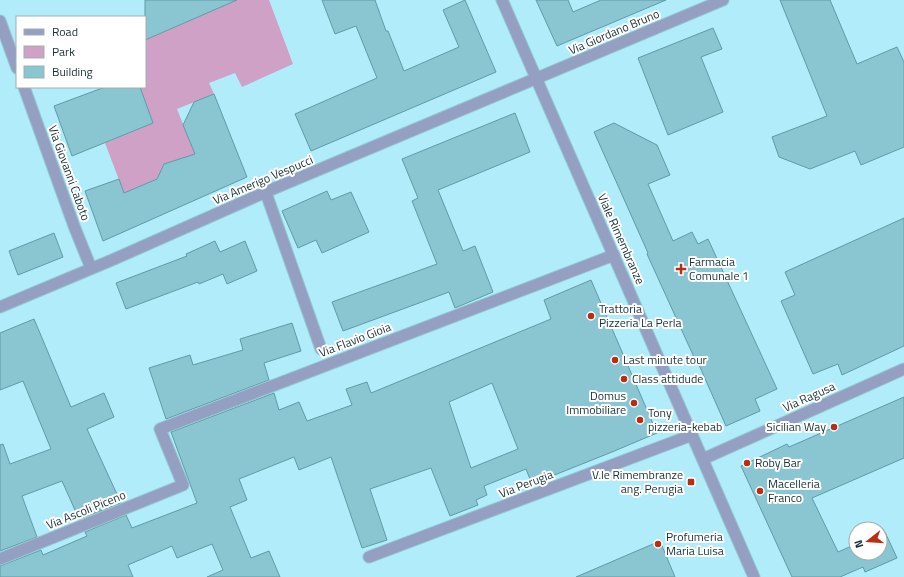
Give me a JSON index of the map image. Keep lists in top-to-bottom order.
{
  "streets": {
    "street": [
      "Via Giordano Bruno",
      "Via Giovanni Caboto",
      "Via Amerigo Vespucci",
      "Viale Rimembranze",
      "Via Flavio Gioia",
      "Via Ragusa",
      "Via Perugia",
      "Via Ascoli Piceno"
    ]
  },
  "crossings": [
    ["Via Giordano Bruno", "Via Amerigo Vespucci"],
    ["Via Giordano Bruno", "Viale Rimembranze"],
    ["Via Giovanni Caboto", "Via Amerigo Vespucci"],
    ["Via Amerigo Vespucci", "Viale Rimembranze"],
    ["Viale Rimembranze", "Via Flavio Gioia"],
    ["Viale Rimembranze", "Via Ragusa"],
    ["Viale Rimembranze", "Via Perugia"],
    ["Via Flavio Gioia", "Via Ascoli Piceno"]
  ],
  "places": {
    "health": ["Farmacia Comunale 1"],
    "other": [
      "Trattoria Pizzeria La Perla",
      "Last minute tour",
      "Class attidude",
      "Domus Immobiliare",
      "Tony pizzeria-kebab",
      "Sicilian Way",
      "Roby Bar",
      "Macelleria Franco",
      "Profumeria Maria Luisa"
    ],
    "transit": ["V.le Rimembranze ang. Perugia"]
  },
  "legend": ["Road", "Park", "Building"],
  "north": "left"
}
